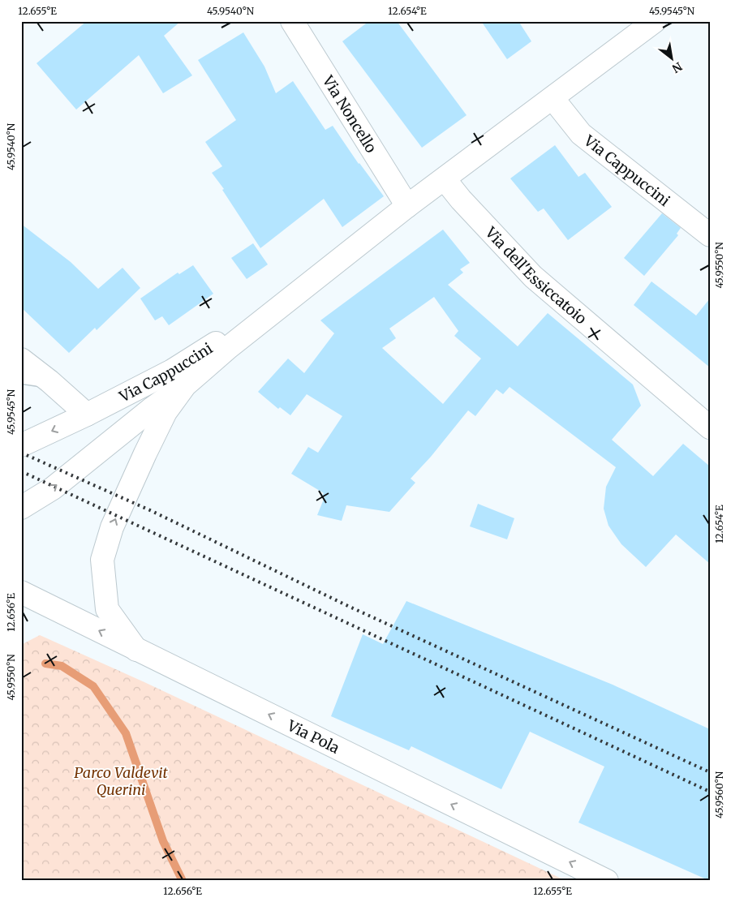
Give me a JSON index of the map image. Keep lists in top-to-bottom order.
{
  "streets": {
    "main road": [
      "Via Noncello",
      "Via Cappuccini",
      "Via dell'Essiccatoio",
      "Via Pola"
    ]
  },
  "crossings": [
    ["Via Noncello", "Via Cappuccini"],
    ["Via Cappuccini", "Via dell'Essiccatoio"],
    ["Via Cappuccini", "Via Pola"]
  ],
  "one_way": ["Via Pola"],
  "parks": ["Parco Valdevit Querini"],
  "north": "bottom right",
  "coordinates": [
    "12.655°E",
    "45.9540°N",
    "12.654°E",
    "45.9545°N",
    "45.9550°N",
    "12.656°E",
    "45.9560°N"
  ]
}
